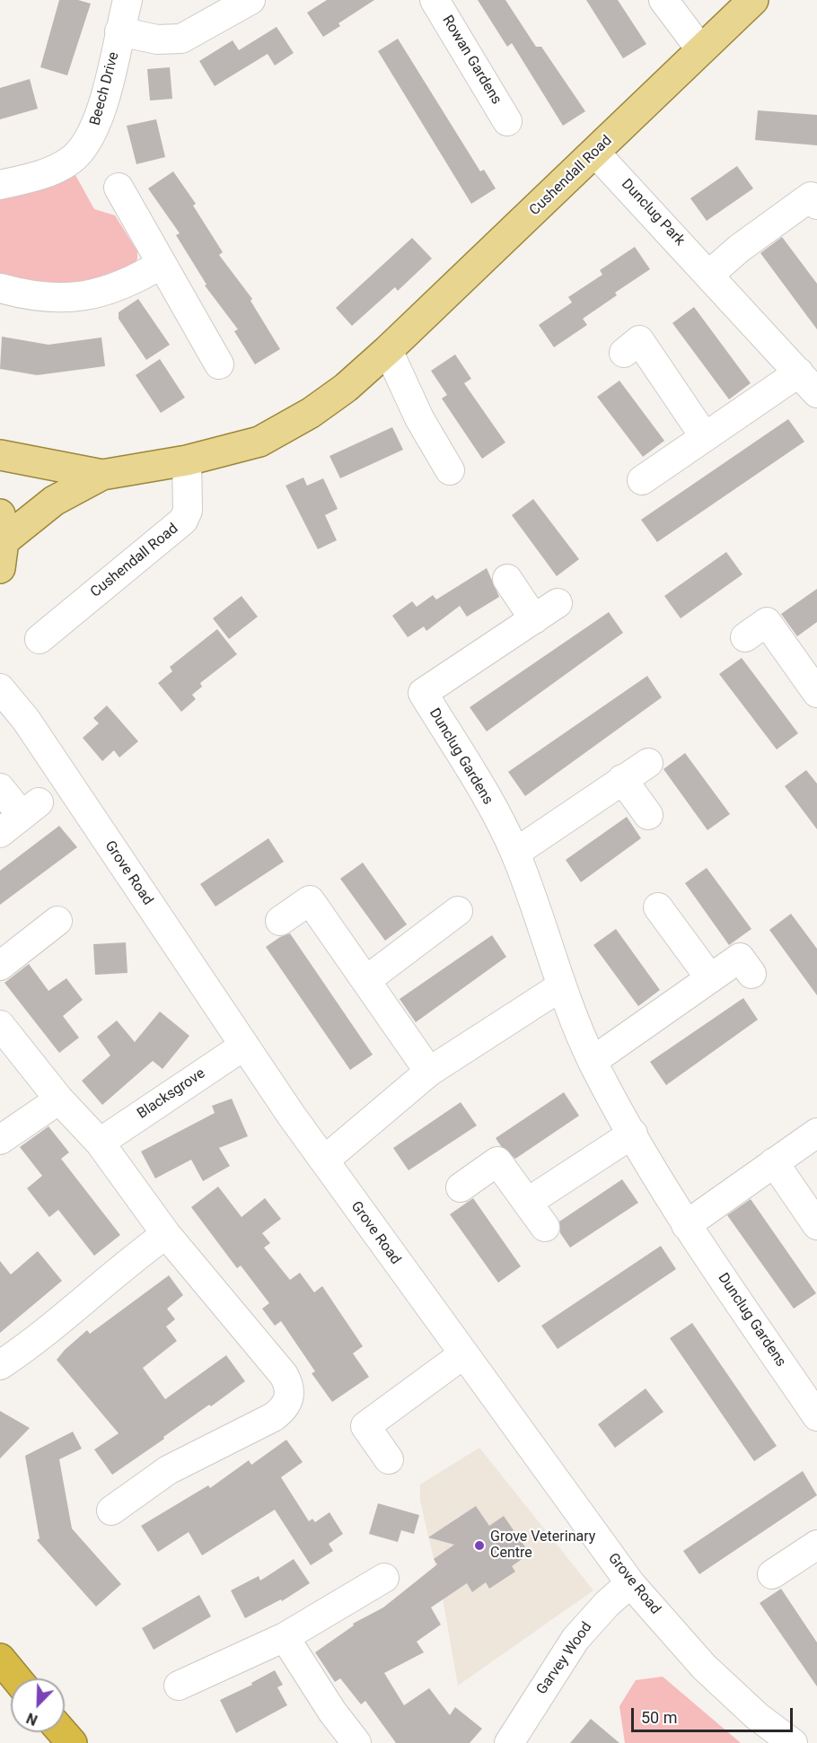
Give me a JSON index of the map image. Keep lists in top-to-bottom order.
{
  "streets": {
    "main road": ["Cushendall Road"],
    "street": [
      "Rowan Gardens",
      "Beech Drive",
      "Dunclug Park",
      "Dunclug Gardens",
      "Grove Road",
      "Blacksgrove",
      "Garvey Wood"
    ]
  },
  "crossings": [
    ["Cushendall Road", "Dunclug Park"],
    ["Grove Road", "Blacksgrove"],
    ["Grove Road", "Garvey Wood"]
  ],
  "places": ["Grove Veterinary Centre"],
  "scale_bar": "50 m",
  "north": "bottom left"
}
